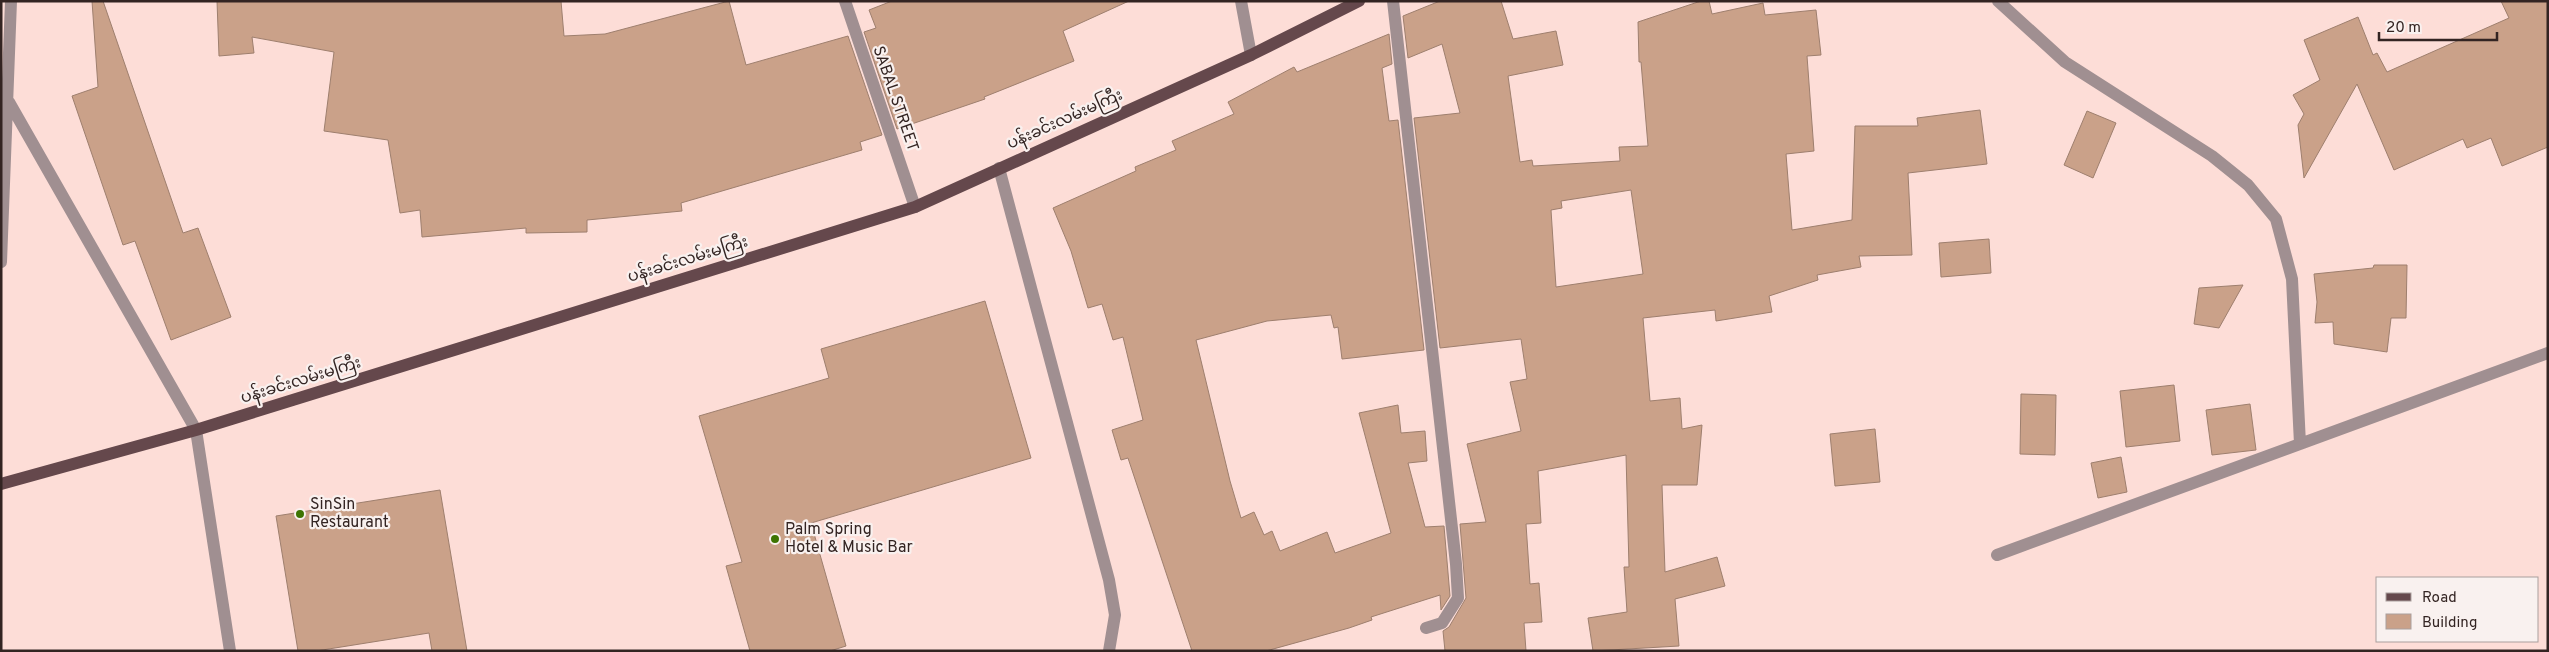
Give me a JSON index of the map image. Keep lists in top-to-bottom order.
{
  "streets": {
    "main road": ["ပန်းခင်းလမ်းမကြီး"],
    "street": ["SABAL STREET"]
  },
  "crossings": [
    ["SABAL STREET", "ပန်းခင်းလမ်းမကြီး"]
  ],
  "places": ["SinSin Restaurant", "Palm Spring Hotel & Music Bar"],
  "legend": ["Road", "Building"],
  "scale_bar": "20 m"
}
